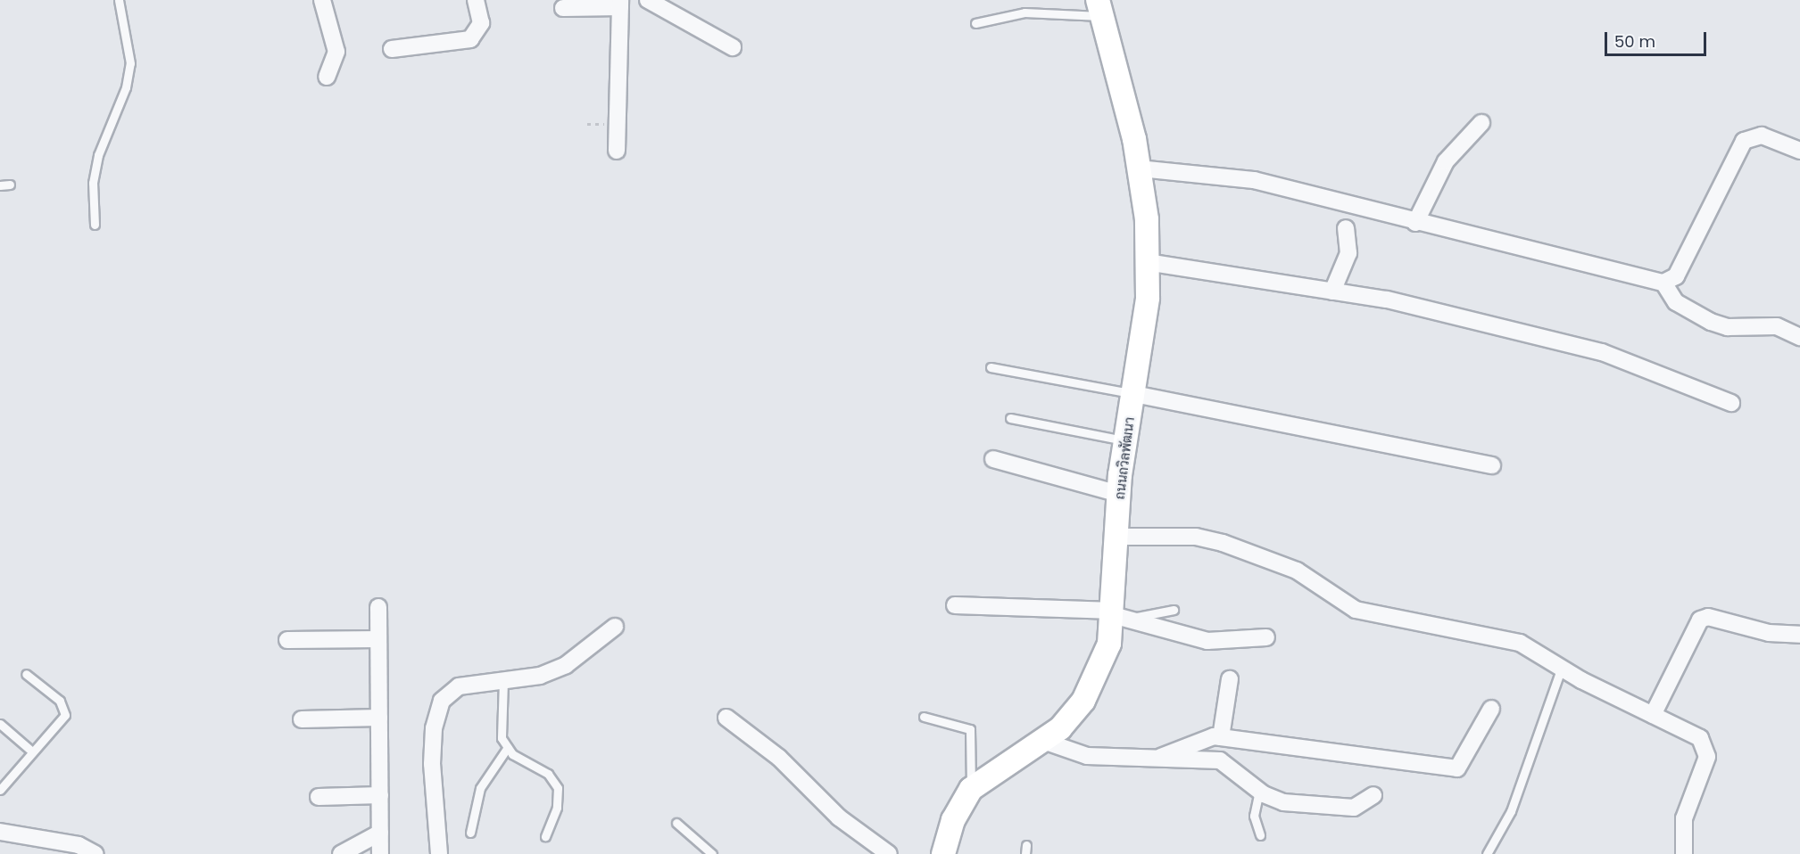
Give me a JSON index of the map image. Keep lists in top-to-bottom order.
{
  "streets": {
    "street": ["ถนนถวิลพัฒนา"]
  },
  "scale_bar": "50 m"
}
